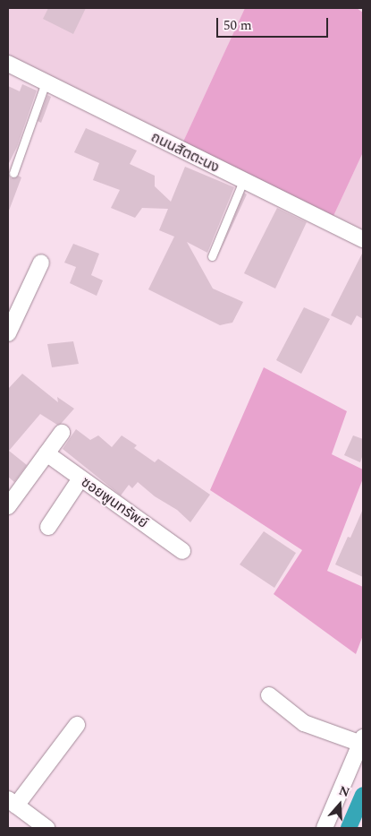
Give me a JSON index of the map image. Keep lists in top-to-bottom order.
{
  "streets": {
    "street": ["ถนนสัตตะนง", "ซอยพูนทรัพย์"]
  },
  "scale_bar": "50 m",
  "north": "top"
}
